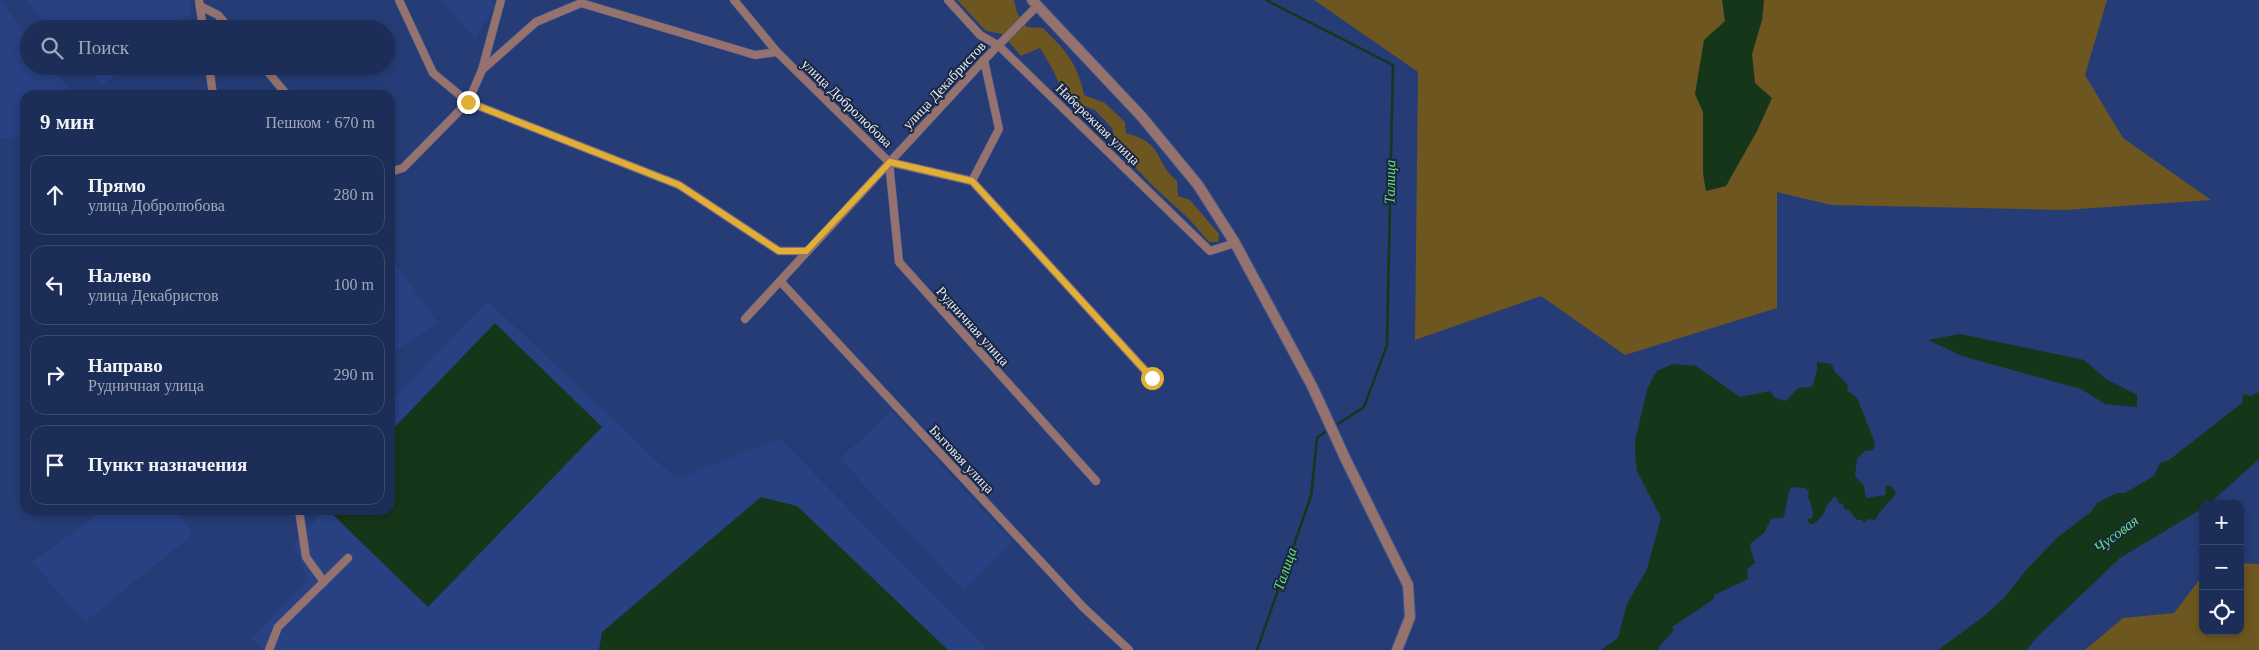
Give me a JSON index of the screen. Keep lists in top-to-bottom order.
{
  "streets": {
    "street": [
      "улица Декабристов",
      "улица Добролюбова",
      "Набережная улица",
      "Рудничная улица",
      "Бытовая улица"
    ]
  },
  "crossings": [
    ["улица Декабристов", "улица Добролюбова"],
    ["улица Декабристов", "Набережная улица"],
    ["улица Декабристов", "Рудничная улица"],
    ["улица Декабристов", "Бытовая улица"],
    ["улица Добролюбова", "Рудничная улица"]
  ],
  "water": ["Талица", "Чусовая"],
  "page": {
    "search": "Поиск",
    "heading": ["9 мин", "Пешком · 670 m"],
    "list": [
      ["Прямо", "улица Добролюбова", "280 m"],
      ["Налево", "улица Декабристов", "100 m"],
      ["Направо", "Рудничная улица", "290 m"],
      "Пункт назначения"
    ],
    "map_buttons": ["+", "−"]
  }
}
